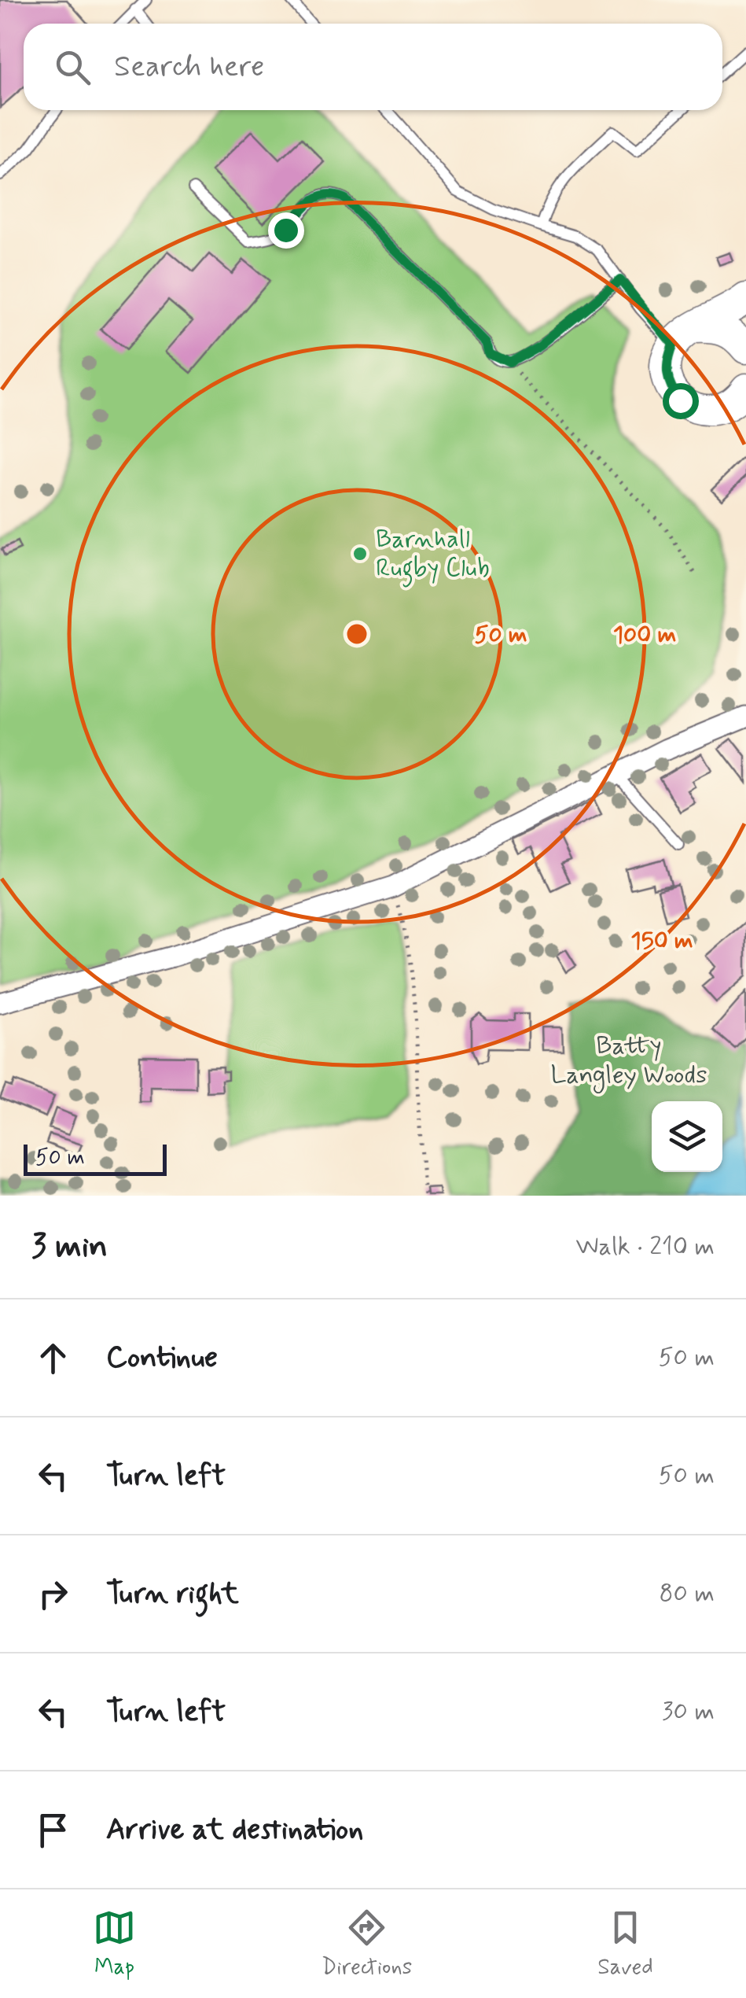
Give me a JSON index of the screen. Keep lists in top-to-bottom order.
{
  "parks": ["Batty Langley Woods"],
  "places": ["Barnhall Rugby Club"],
  "scale_bar": "50 m",
  "page": {
    "search": "Search here",
    "scale": "50 m",
    "heading": ["3 min", "Walk · 210 m"],
    "list": [
      ["Continue", "50 m"],
      ["Turn left", "50 m"],
      ["Turn right", "80 m"],
      ["Turn left", "30 m"],
      "Arrive at destination"
    ],
    "nav": ["Map", "Directions", "Saved"]
  },
  "rings": ["50 m", "100 m", "150 m"]
}
